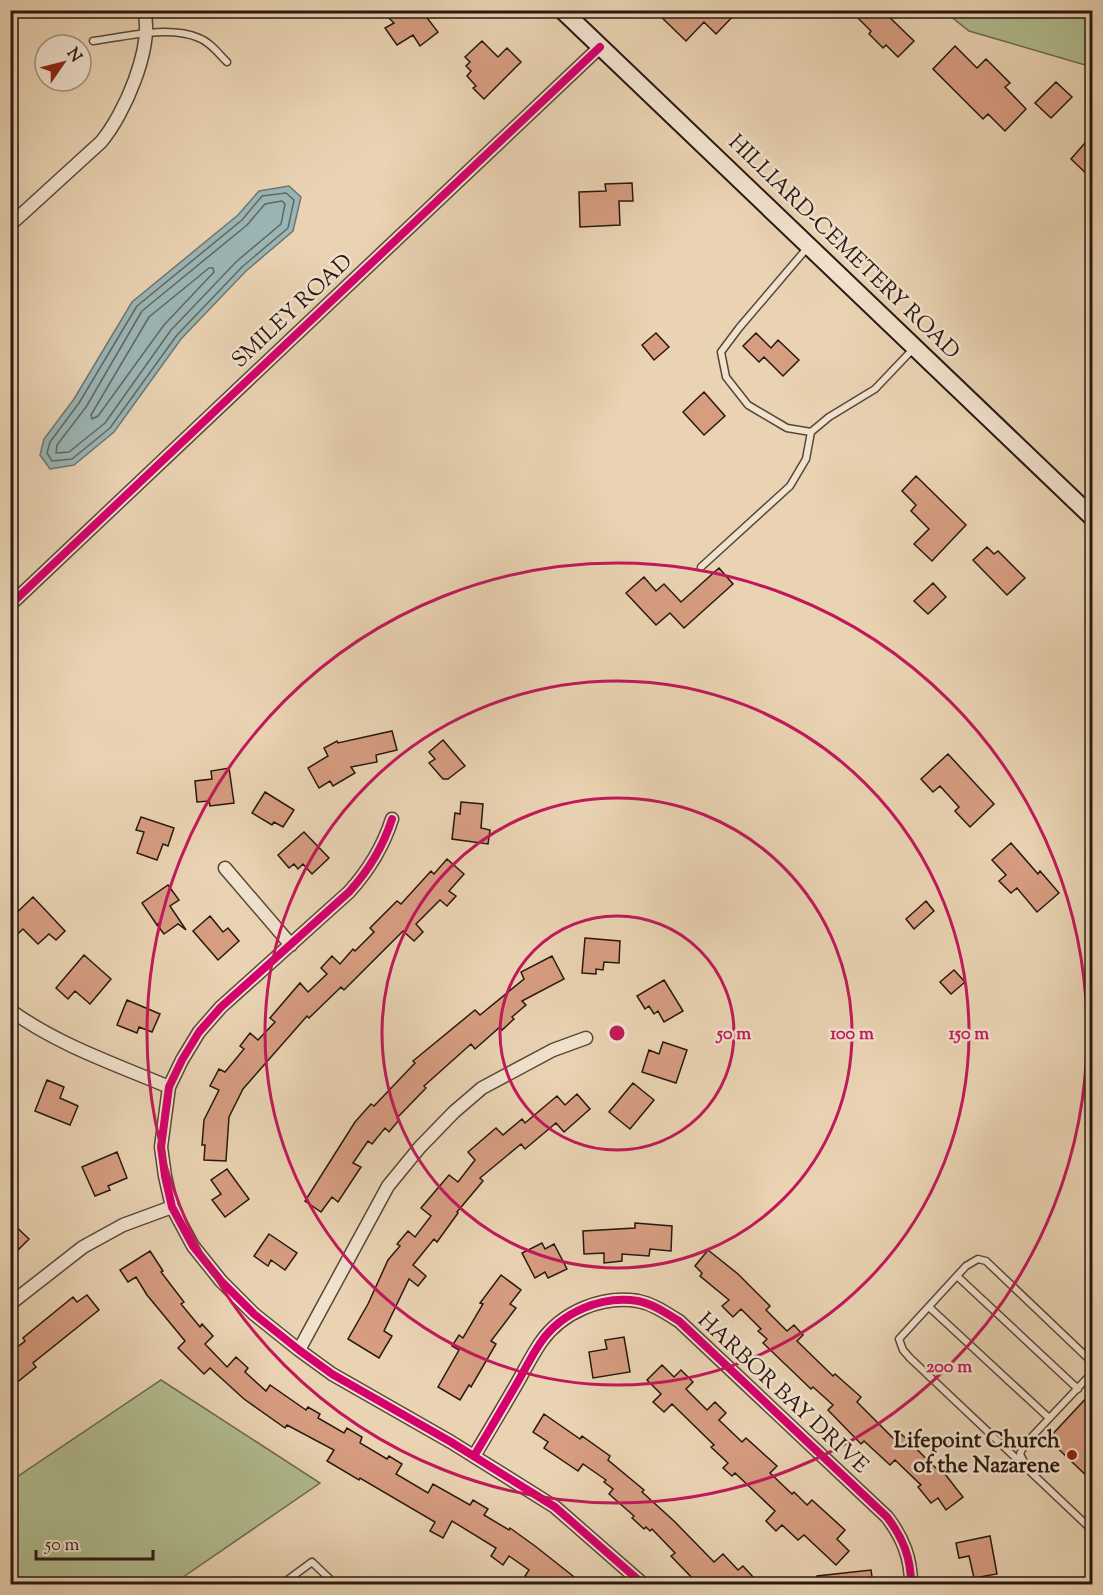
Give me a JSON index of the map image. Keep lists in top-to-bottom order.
{
  "streets": {
    "main road": ["HILLIARD-CEMETERY ROAD"],
    "street": ["SMILEY ROAD", "HARBOR BAY DRIVE"]
  },
  "crossings": [
    ["HILLIARD-CEMETERY ROAD", "SMILEY ROAD"]
  ],
  "places": ["Lifepoint Church of the Nazarene"],
  "scale_bar": "50 m",
  "north": "top right",
  "rings": [
    "50 m",
    "100 m",
    "150 m",
    "200 m"
  ]
}
